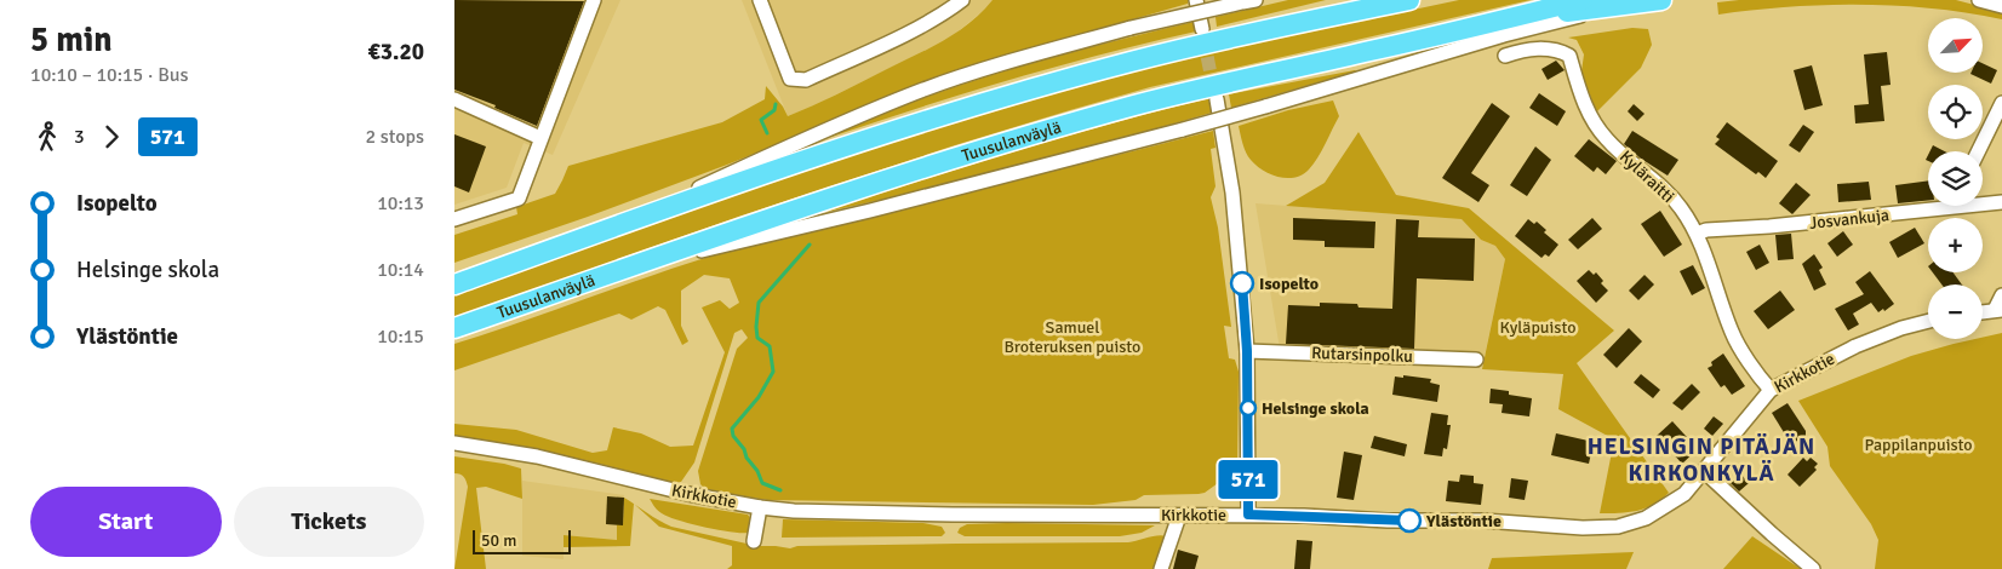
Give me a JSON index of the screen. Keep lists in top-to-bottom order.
{
  "streets": {
    "highway": ["Tuusulanväylä"],
    "street": [
      "Kyläraitti",
      "Josvankuja",
      "Rutarsinpolku",
      "Kirkkotie"
    ]
  },
  "crossings": [
    ["Kyläraitti", "Josvankuja"],
    ["Kyläraitti", "Kirkkotie"]
  ],
  "districts": ["HELSINGIN PITÄJÄN KIRKONKYLÄ"],
  "parks": ["Samuel Broteruksen puisto", "Kyläpuisto", "Pappilanpuisto"],
  "places": ["Isopelto", "Helsinge skola", "Ylästöntie"],
  "lines": ["bus line 571"],
  "scale_bar": "50 m",
  "north": "top right",
  "page": {
    "heading": ["5 min", "10:10 – 10:15 · Bus", "€3.20"],
    "on_map": "571",
    "map_buttons": ["+", "−"],
    "legs": ["3", "571", "2 stops"],
    "list": [
      {
        "name": "Isopelto",
        "value": "10:13"
      },
      {
        "name": "Helsinge skola",
        "value": "10:14"
      },
      {
        "name": "Ylästöntie",
        "value": "10:15"
      }
    ],
    "buttons": ["Start", "Tickets"],
    "scale": "50 m"
  }
}
